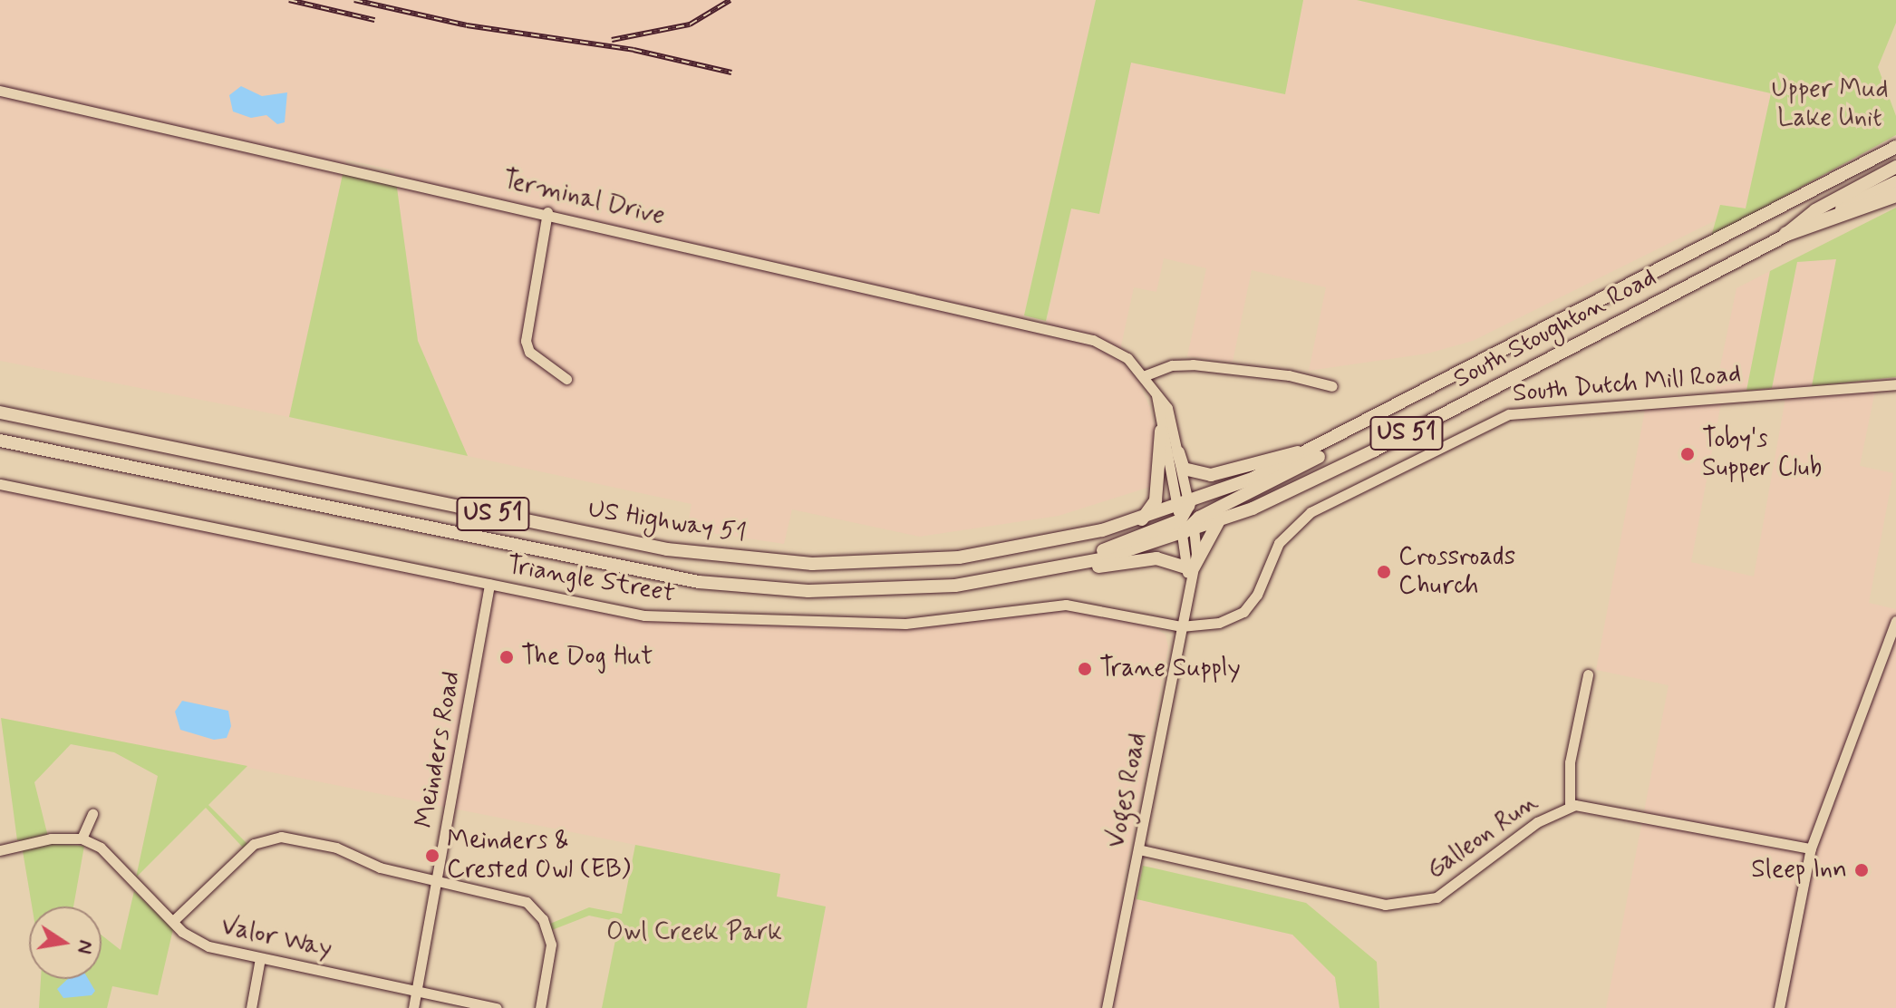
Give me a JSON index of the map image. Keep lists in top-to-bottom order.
{
  "streets": {
    "main road": ["South Stoughton Road", "US 51", "US Highway 51"],
    "street": [
      "Terminal Drive",
      "South Dutch Mill Road",
      "Triangle Street",
      "Meinders Road",
      "Voges Road",
      "Galleon Run",
      "Valor Way"
    ]
  },
  "crossings": [
    ["Terminal Drive", "South Stoughton Road"],
    ["Terminal Drive", "US Highway 51"],
    ["Terminal Drive", "Voges Road"],
    ["South Stoughton Road", "US Highway 51"],
    ["South Stoughton Road", "Voges Road"],
    ["South Dutch Mill Road", "Triangle Street"],
    ["South Dutch Mill Road", "Voges Road"],
    ["US Highway 51", "Voges Road"],
    ["Triangle Street", "Meinders Road"],
    ["Triangle Street", "Voges Road"],
    ["Meinders Road", "Valor Way"],
    ["Voges Road", "Galleon Run"]
  ],
  "parks": ["Upper Mud Lake Unit", "Owl Creek Park"],
  "places": [
    "Toby's Supper Club",
    "Crossroads Church",
    "The Dog Hut",
    "Trane Supply",
    "Meinders & Crested Owl (EB)",
    "Sleep Inn"
  ],
  "north": "right"
}
